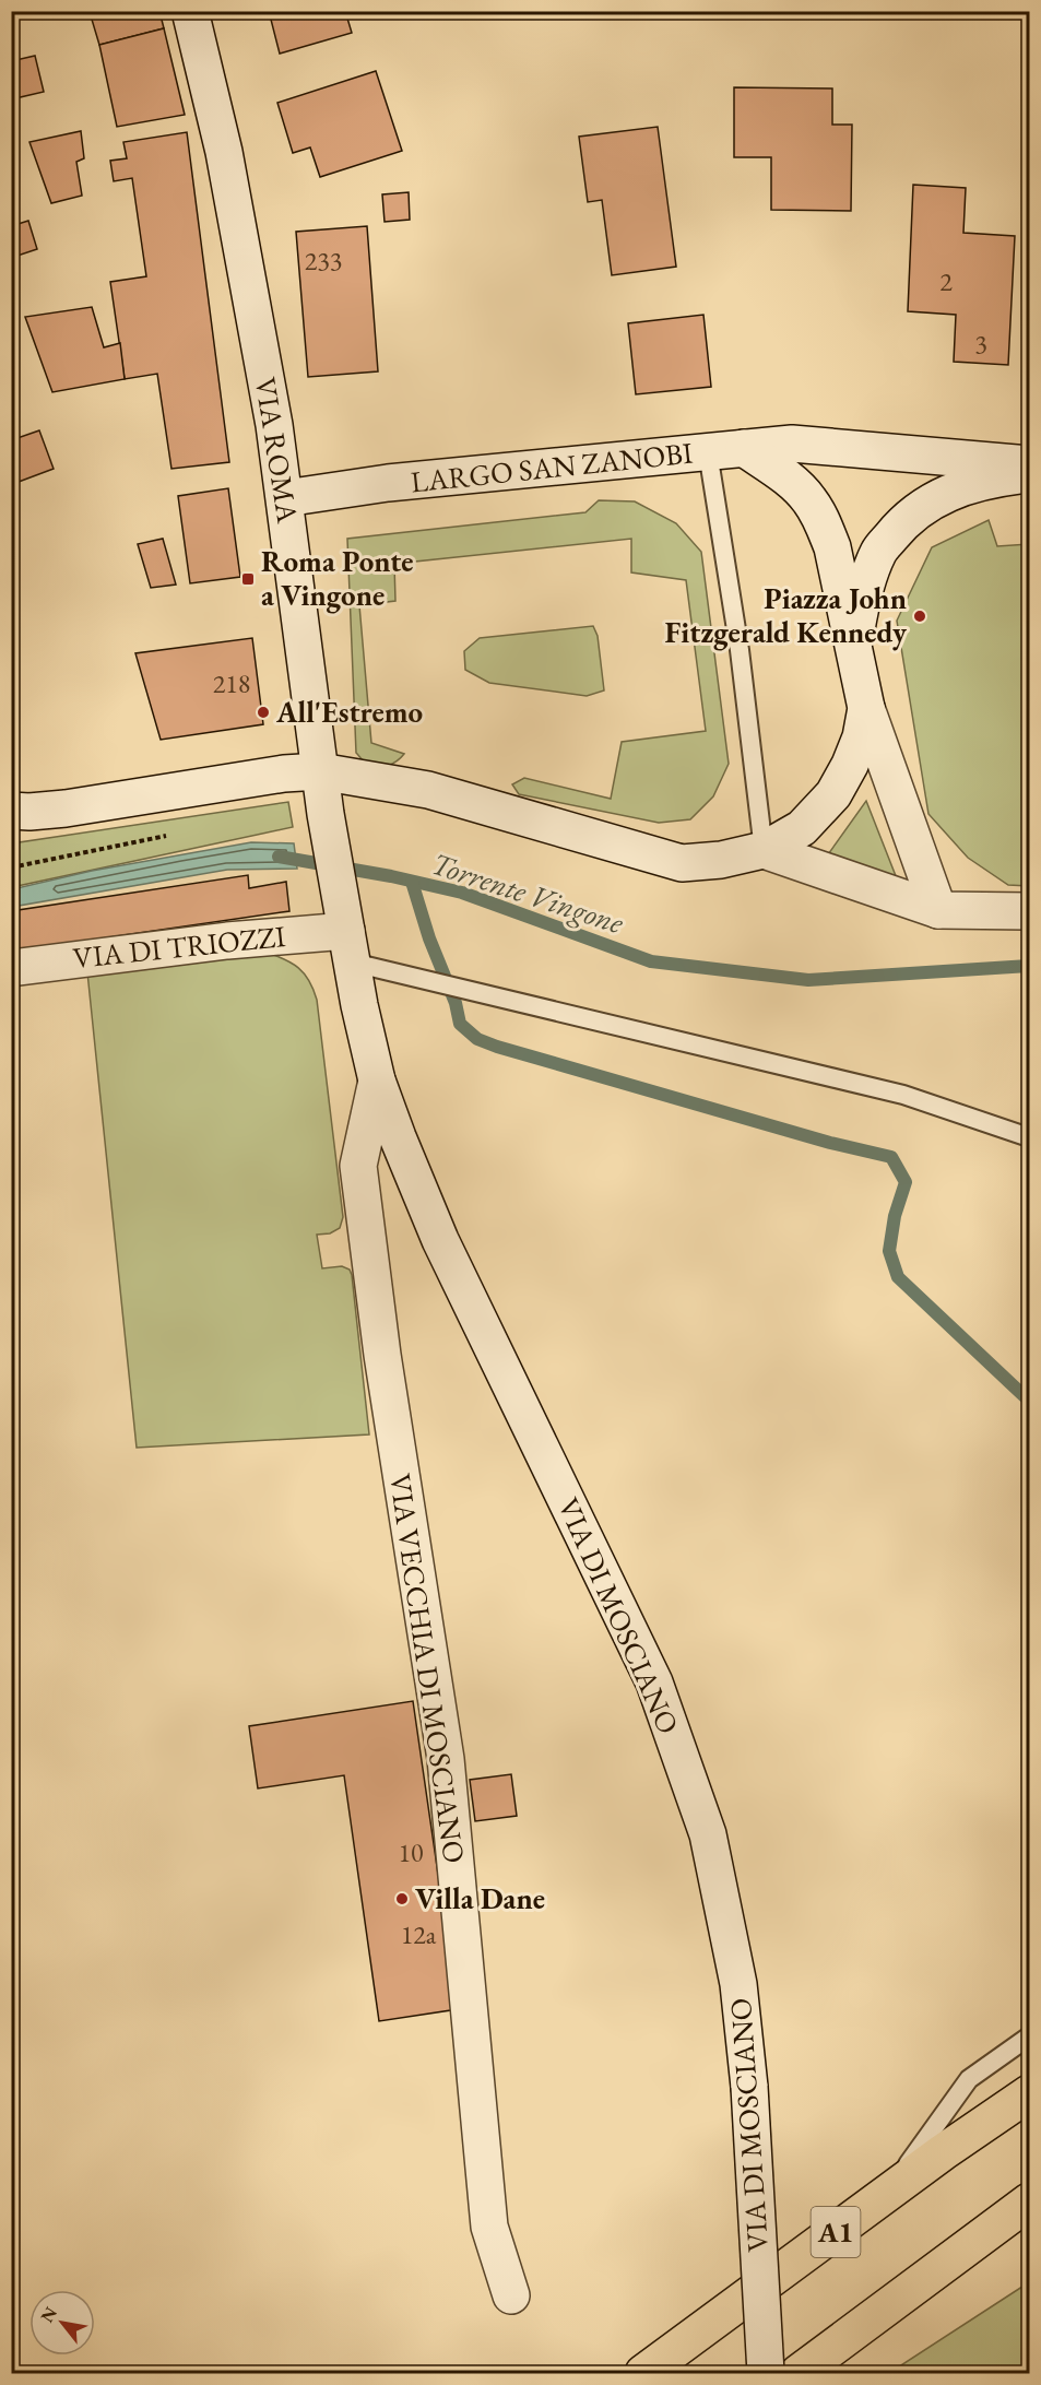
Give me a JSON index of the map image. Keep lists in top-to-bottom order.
{
  "streets": {
    "highway": ["A1"],
    "street": [
      "VIA ROMA",
      "LARGO SAN ZANOBI",
      "VIA DI TRIOZZI",
      "VIA DI MOSCIANO",
      "VIA VECCHIA DI MOSCIANO"
    ]
  },
  "crossings": [
    ["VIA ROMA", "LARGO SAN ZANOBI"],
    ["VIA ROMA", "VIA DI TRIOZZI"],
    ["VIA ROMA", "VIA DI MOSCIANO"],
    ["VIA DI TRIOZZI", "VIA DI MOSCIANO"],
    ["VIA DI MOSCIANO", "VIA VECCHIA DI MOSCIANO"]
  ],
  "water": ["Torrente Vingone"],
  "places": {
    "transit": ["Roma Ponte a Vingone"],
    "other": ["Piazza John Fitzgerald Kennedy", "All'Estremo", "Villa Dane"]
  },
  "house_numbers": [
    "233",
    "2",
    "3",
    "218",
    "10",
    "12a"
  ],
  "north": "top left"
}
